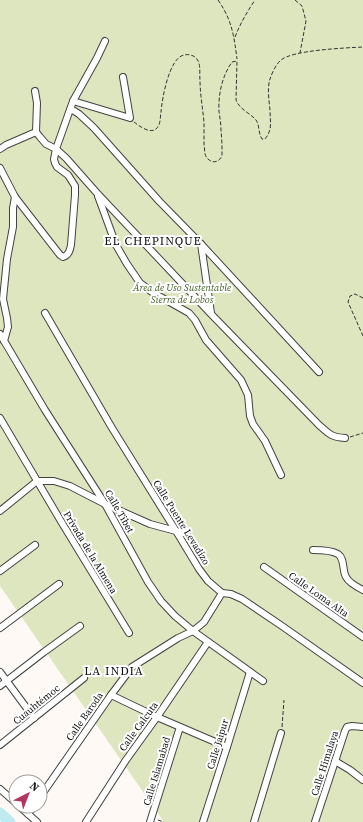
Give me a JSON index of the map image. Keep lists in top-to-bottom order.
{
  "streets": {
    "street": [
      "Calle Tibet",
      "Calle Puente Levadizo",
      "Privada de la Almena",
      "Calle Loma Alta",
      "Cuauhtémoc",
      "Calle Baroda",
      "Calle Calcuta",
      "Calle Jaipur",
      "Calle Himalaya",
      "Calle Islamabad"
    ]
  },
  "crossings": [
    ["Calle Tibet", "Calle Baroda"],
    ["Calle Tibet", "Calle Calcuta"],
    ["Calle Tibet", "Calle Jaipur"],
    ["Calle Puente Levadizo", "Calle Baroda"]
  ],
  "districts": ["EL CHEPINQUE", "LA INDIA"],
  "parks": ["Área de Uso Sustentable Sierra de Lobos"],
  "north": "top right"
}
